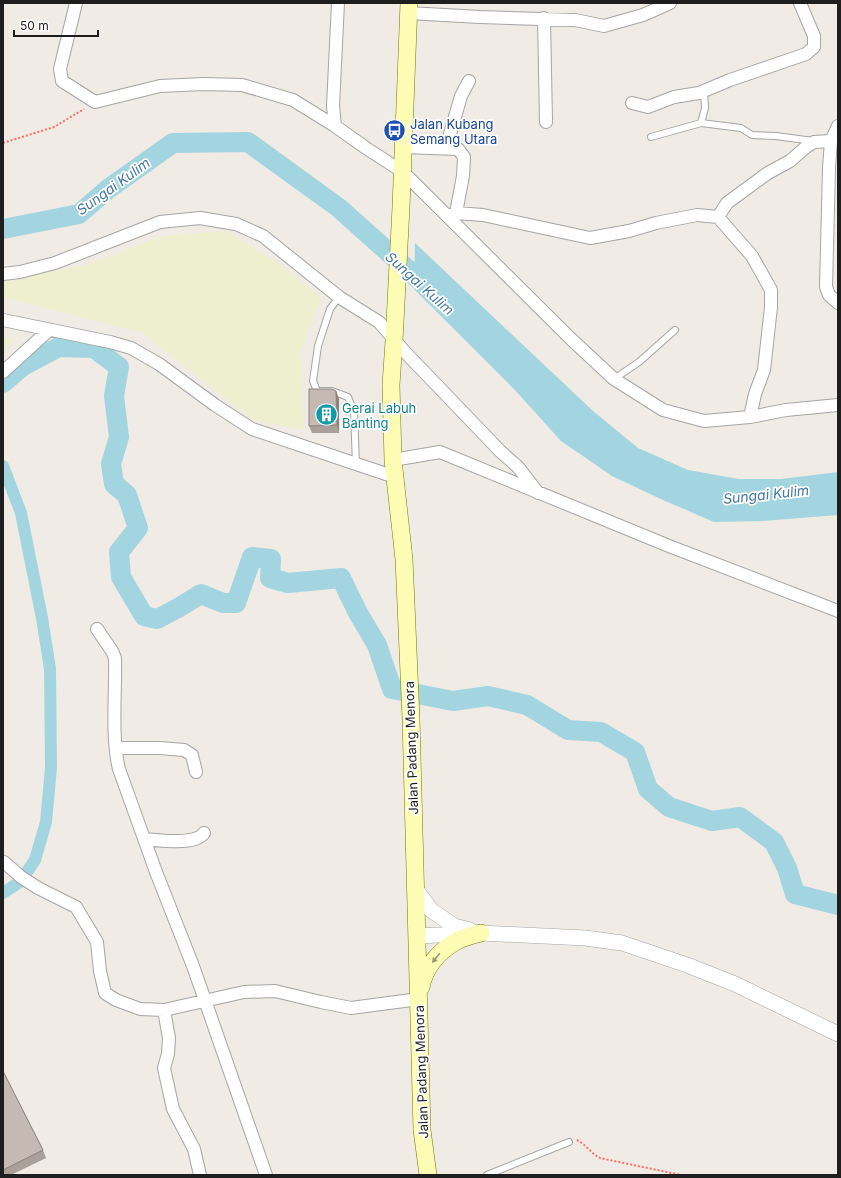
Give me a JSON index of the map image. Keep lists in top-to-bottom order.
{
  "streets": {
    "main road": ["Jalan Padang Menora"]
  },
  "water": ["Sungai Kulim"],
  "places": {
    "bus stop": ["Jalan Kubang Semang Utara"],
    "building": ["Gerai Labuh Banting"]
  },
  "scale_bar": "50 m"
}
